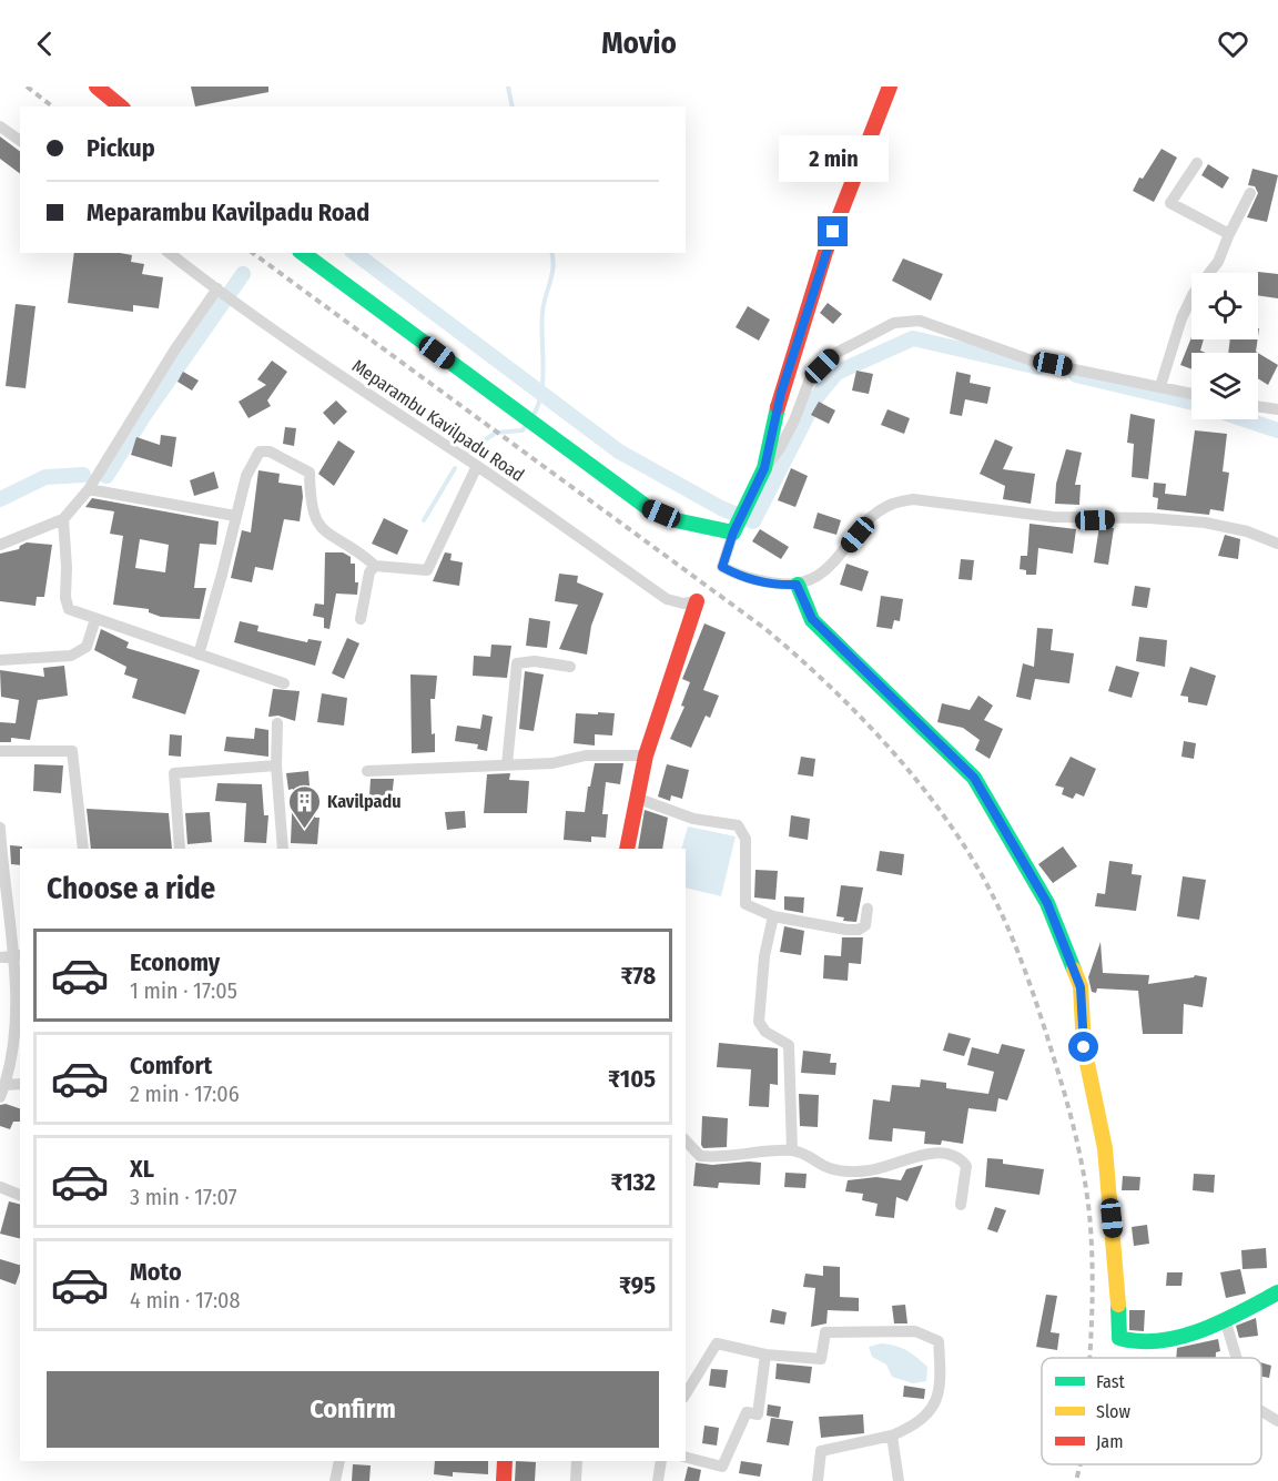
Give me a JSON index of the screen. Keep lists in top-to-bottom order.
{
  "streets": {
    "street": ["Meparambu Kavilpadu Road"]
  },
  "places": {
    "building": ["Kavilpadu"]
  },
  "legend": ["Fast", "Slow", "Jam"],
  "page": {
    "header": "Movio",
    "banner": ["Pickup", "Meparambu Kavilpadu Road"],
    "bubble": "2 min",
    "heading": "Choose a ride",
    "list": [
      {
        "name": "Economy",
        "note": "1 min · 17:05",
        "value": "₹78"
      },
      {
        "name": "Comfort",
        "note": "2 min · 17:06",
        "value": "₹105"
      },
      {
        "name": "XL",
        "note": "3 min · 17:07",
        "value": "₹132"
      },
      {
        "name": "Moto",
        "note": "4 min · 17:08",
        "value": "₹95"
      }
    ],
    "buttons": "Confirm"
  }
}
